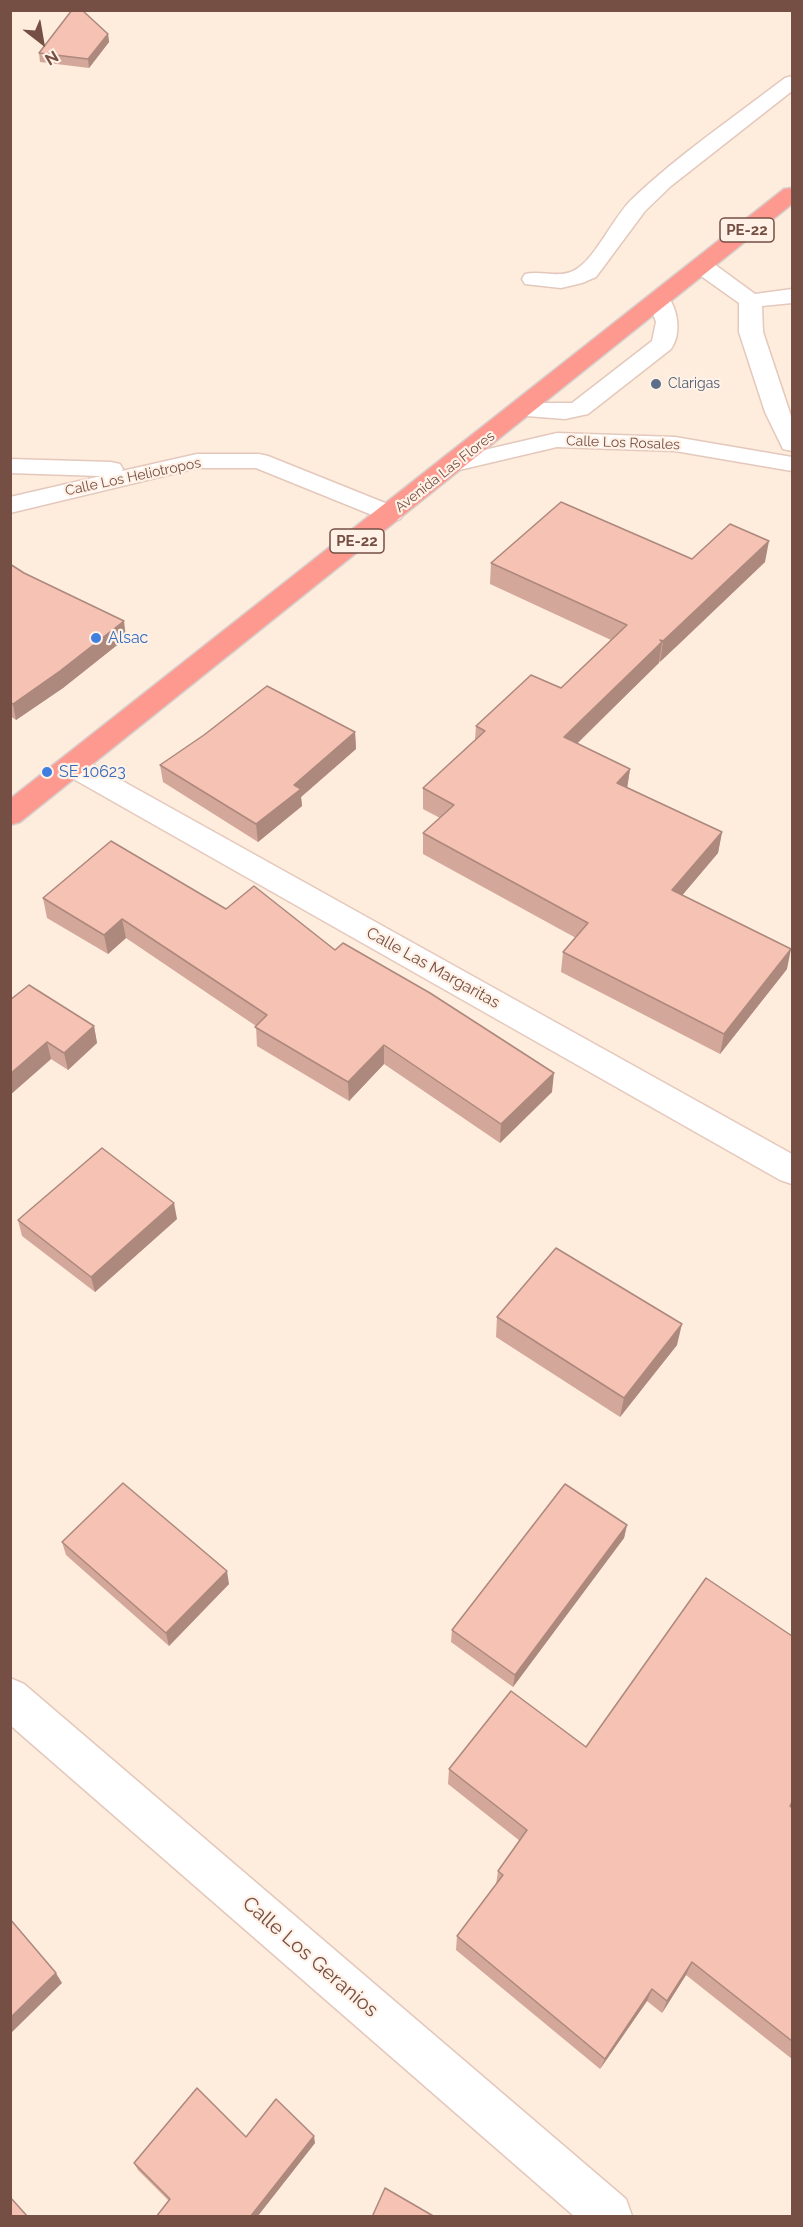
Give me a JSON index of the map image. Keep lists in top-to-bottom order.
{
  "streets": {
    "highway": ["PE-22", "Avenida Las Flores"],
    "street": [
      "Calle Los Rosales",
      "Calle Los Heliotropos",
      "Calle Las Margaritas",
      "Calle Los Geranios"
    ]
  },
  "crossings": [
    ["Calle Los Rosales", "Avenida Las Flores"],
    ["Avenida Las Flores", "Calle Los Heliotropos"],
    ["Avenida Las Flores", "Calle Las Margaritas"]
  ],
  "places": ["Clarigas", "Alsac", "SE 10623"],
  "north": "bottom right"
}
